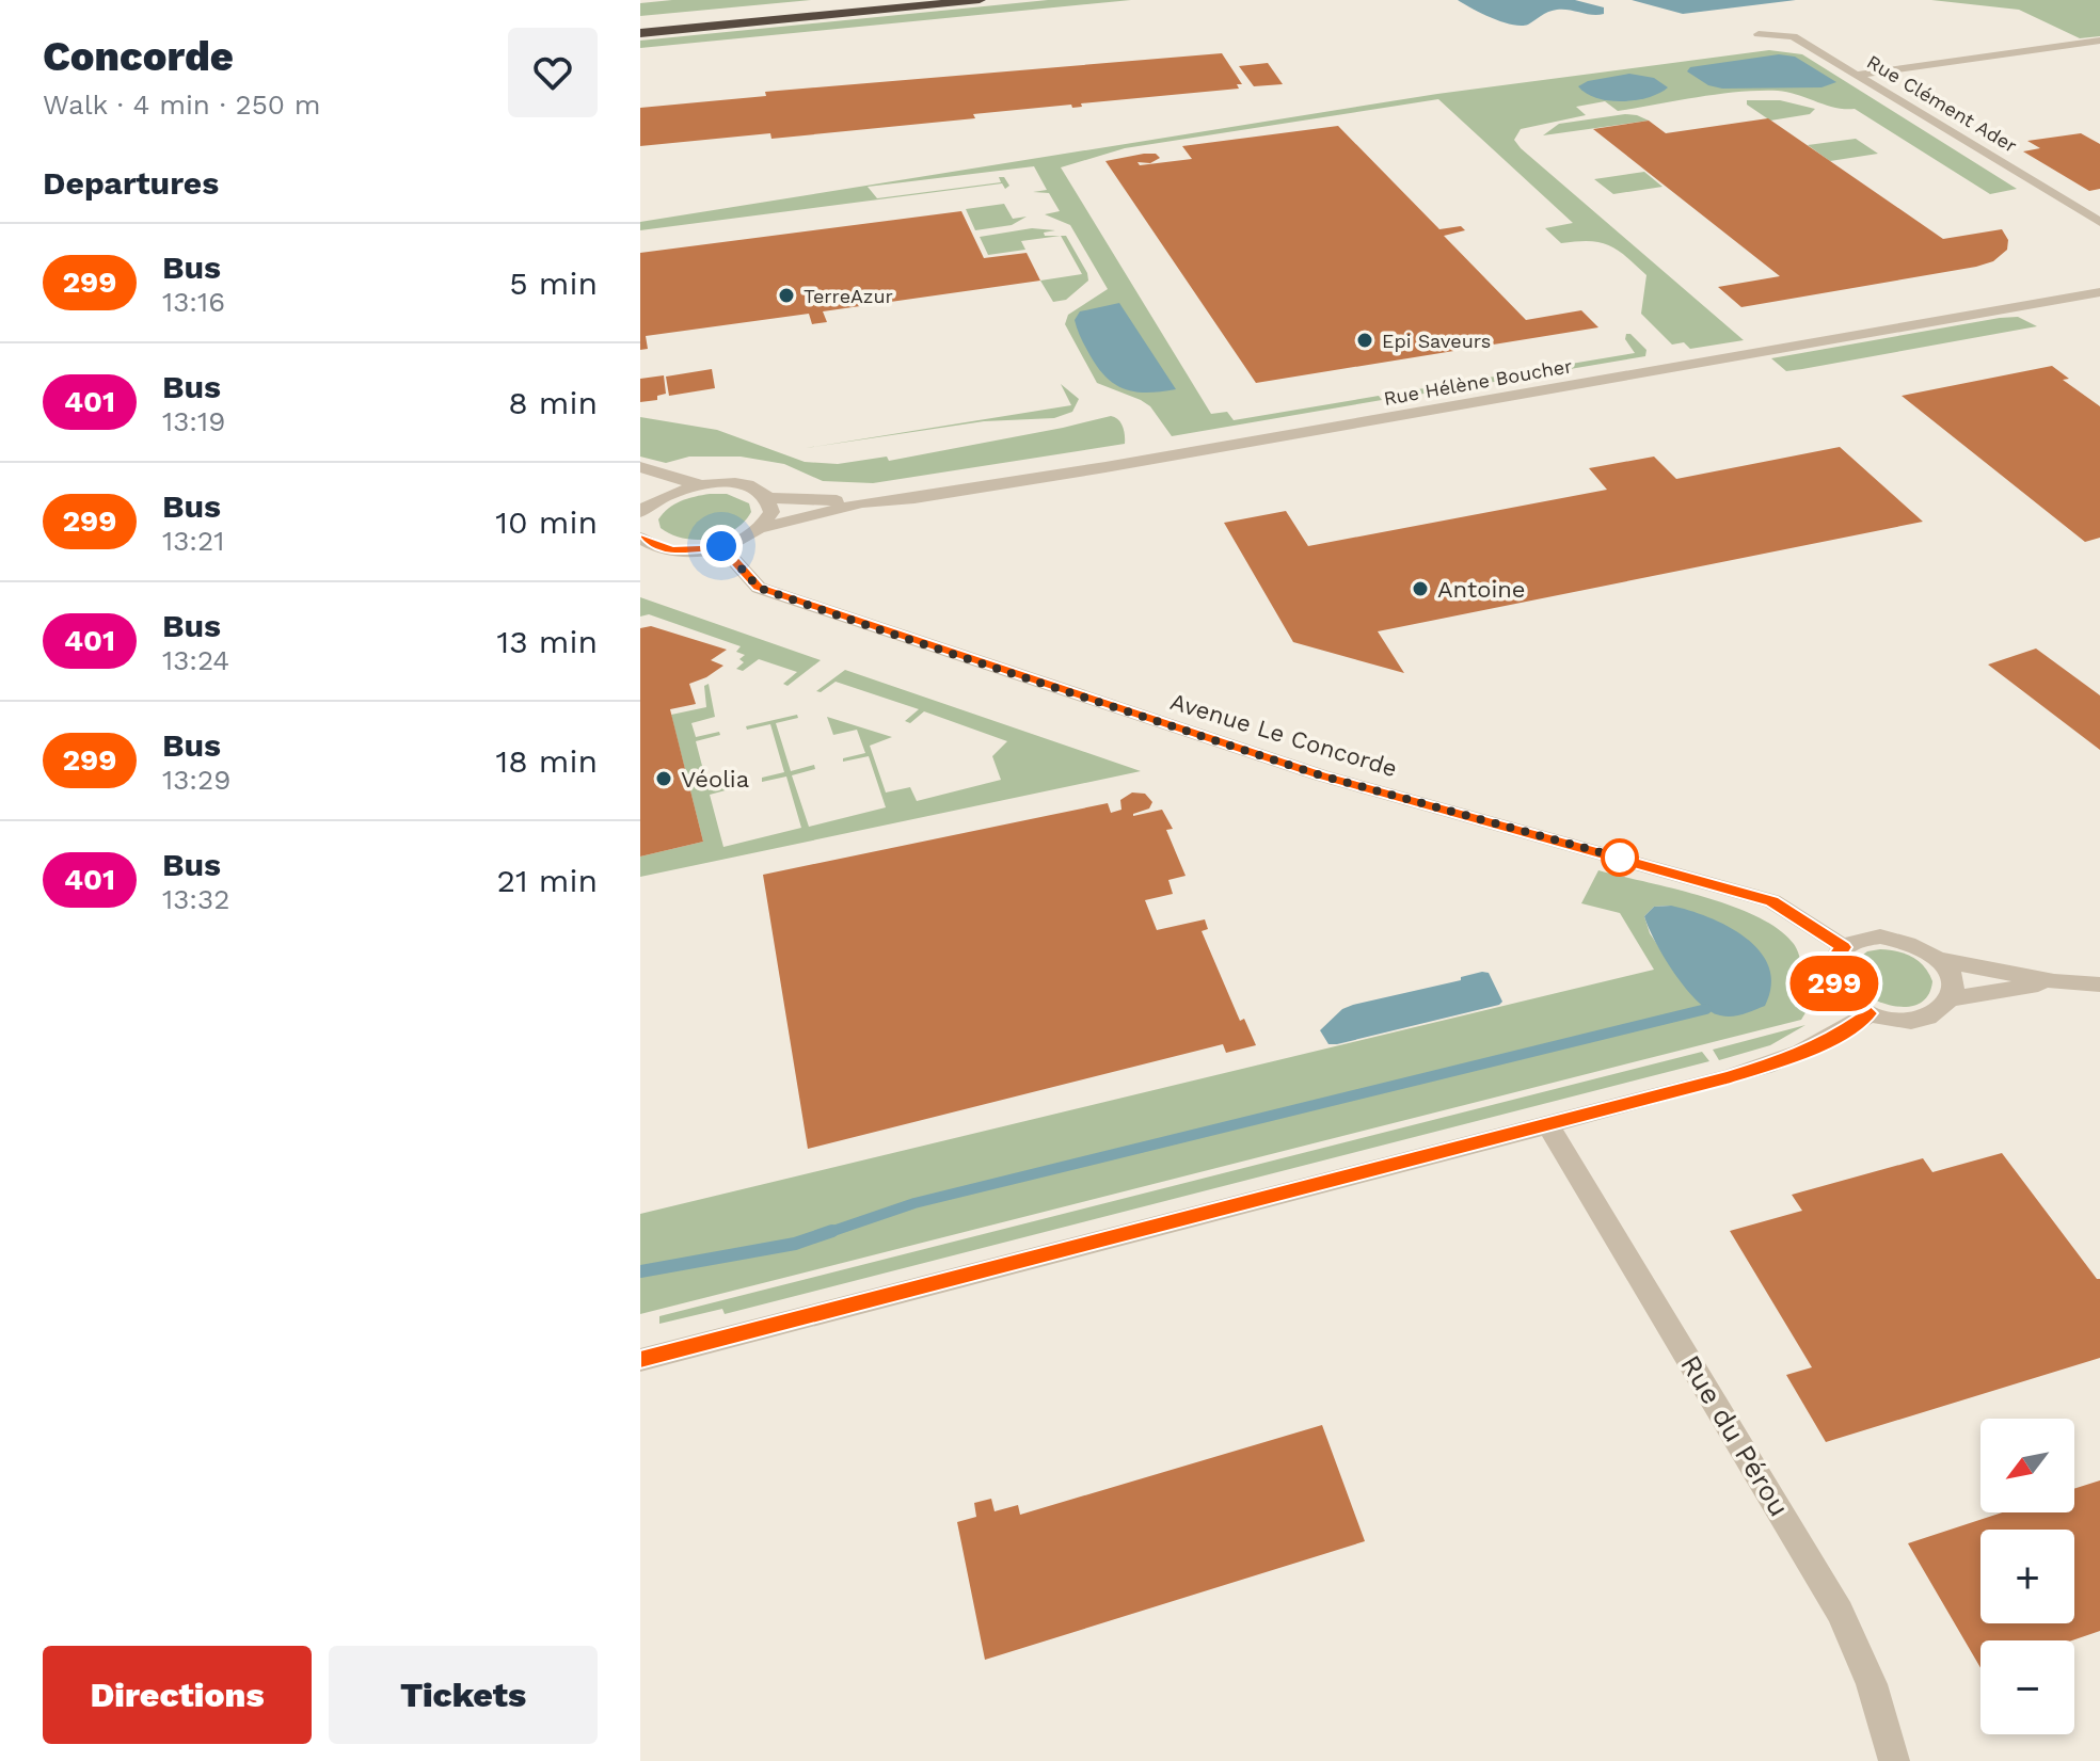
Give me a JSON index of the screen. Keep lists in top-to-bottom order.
{
  "streets": {
    "street": [
      "Rue Clément Ader",
      "Rue Hélène Boucher",
      "Avenue Le Concorde",
      "Rue du Pérou"
    ]
  },
  "crossings": [
    ["Rue Hélène Boucher", "Avenue Le Concorde"]
  ],
  "places": [
    "TerreAzur",
    "Epi Saveurs",
    "Antoine",
    "Véolia"
  ],
  "lines": ["bus line 299"],
  "north": "bottom left",
  "page": {
    "heading": [
      ["Concorde", "Walk · 4 min · 250 m"],
      "Departures"
    ],
    "on_map": "299",
    "list": [
      {
        "mark": "299",
        "name": "Bus",
        "note": "13:16",
        "value": "5 min"
      },
      {
        "mark": "401",
        "name": "Bus",
        "note": "13:19",
        "value": "8 min"
      },
      {
        "mark": "299",
        "name": "Bus",
        "note": "13:21",
        "value": "10 min"
      },
      {
        "mark": "401",
        "name": "Bus",
        "note": "13:24",
        "value": "13 min"
      },
      {
        "mark": "299",
        "name": "Bus",
        "note": "13:29",
        "value": "18 min"
      },
      {
        "mark": "401",
        "name": "Bus",
        "note": "13:32",
        "value": "21 min"
      }
    ],
    "map_buttons": ["+", "−"],
    "buttons": ["Directions", "Tickets"]
  }
}
